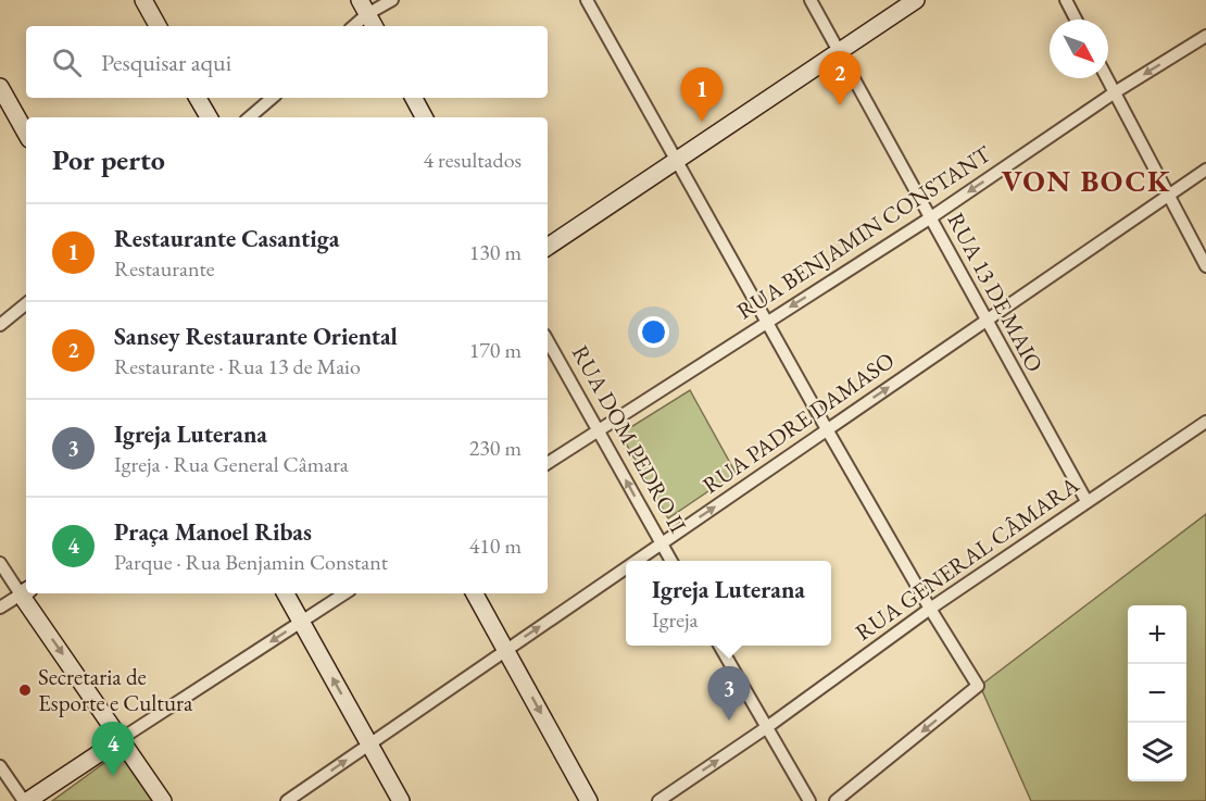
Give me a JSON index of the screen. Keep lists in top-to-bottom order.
{
  "streets": {
    "street": [
      "RUA BENJAMIN CONSTANT",
      "RUA 13 DE MAIO",
      "RUA PADRE DAMASO",
      "RUA DOM PEDRO II",
      "RUA GENERAL CÂMARA"
    ]
  },
  "crossings": [
    ["RUA BENJAMIN CONSTANT", "RUA 13 DE MAIO"],
    ["RUA BENJAMIN CONSTANT", "RUA DOM PEDRO II"],
    ["RUA 13 DE MAIO", "RUA PADRE DAMASO"],
    ["RUA 13 DE MAIO", "RUA GENERAL CÂMARA"],
    ["RUA PADRE DAMASO", "RUA DOM PEDRO II"]
  ],
  "one_way": ["RUA BENJAMIN CONSTANT", "RUA PADRE DAMASO", "RUA DOM PEDRO II"],
  "districts": ["VON BOCK"],
  "places": ["Secretaria de Esporte e Cultura"],
  "north": "bottom right",
  "page": {
    "search": "Pesquisar aqui",
    "pins": [
      "2",
      "1",
      "3",
      "4"
    ],
    "heading": ["Por perto", "4 resultados"],
    "list": [
      {
        "mark": "1",
        "name": "Restaurante Casantiga",
        "note": "Restaurante",
        "value": "130 m"
      },
      {
        "mark": "2",
        "name": "Sansey Restaurante Oriental",
        "note": "Restaurante · Rua 13 de Maio",
        "value": "170 m"
      },
      {
        "mark": "3",
        "name": "Igreja Luterana",
        "note": "Igreja · Rua General Câmara",
        "value": "230 m"
      },
      {
        "mark": "4",
        "name": "Praça Manoel Ribas",
        "note": "Parque · Rua Benjamin Constant",
        "value": "410 m"
      }
    ],
    "popup": ["Igreja Luterana", "Igreja"],
    "map_buttons": ["+", "−"]
  }
}
